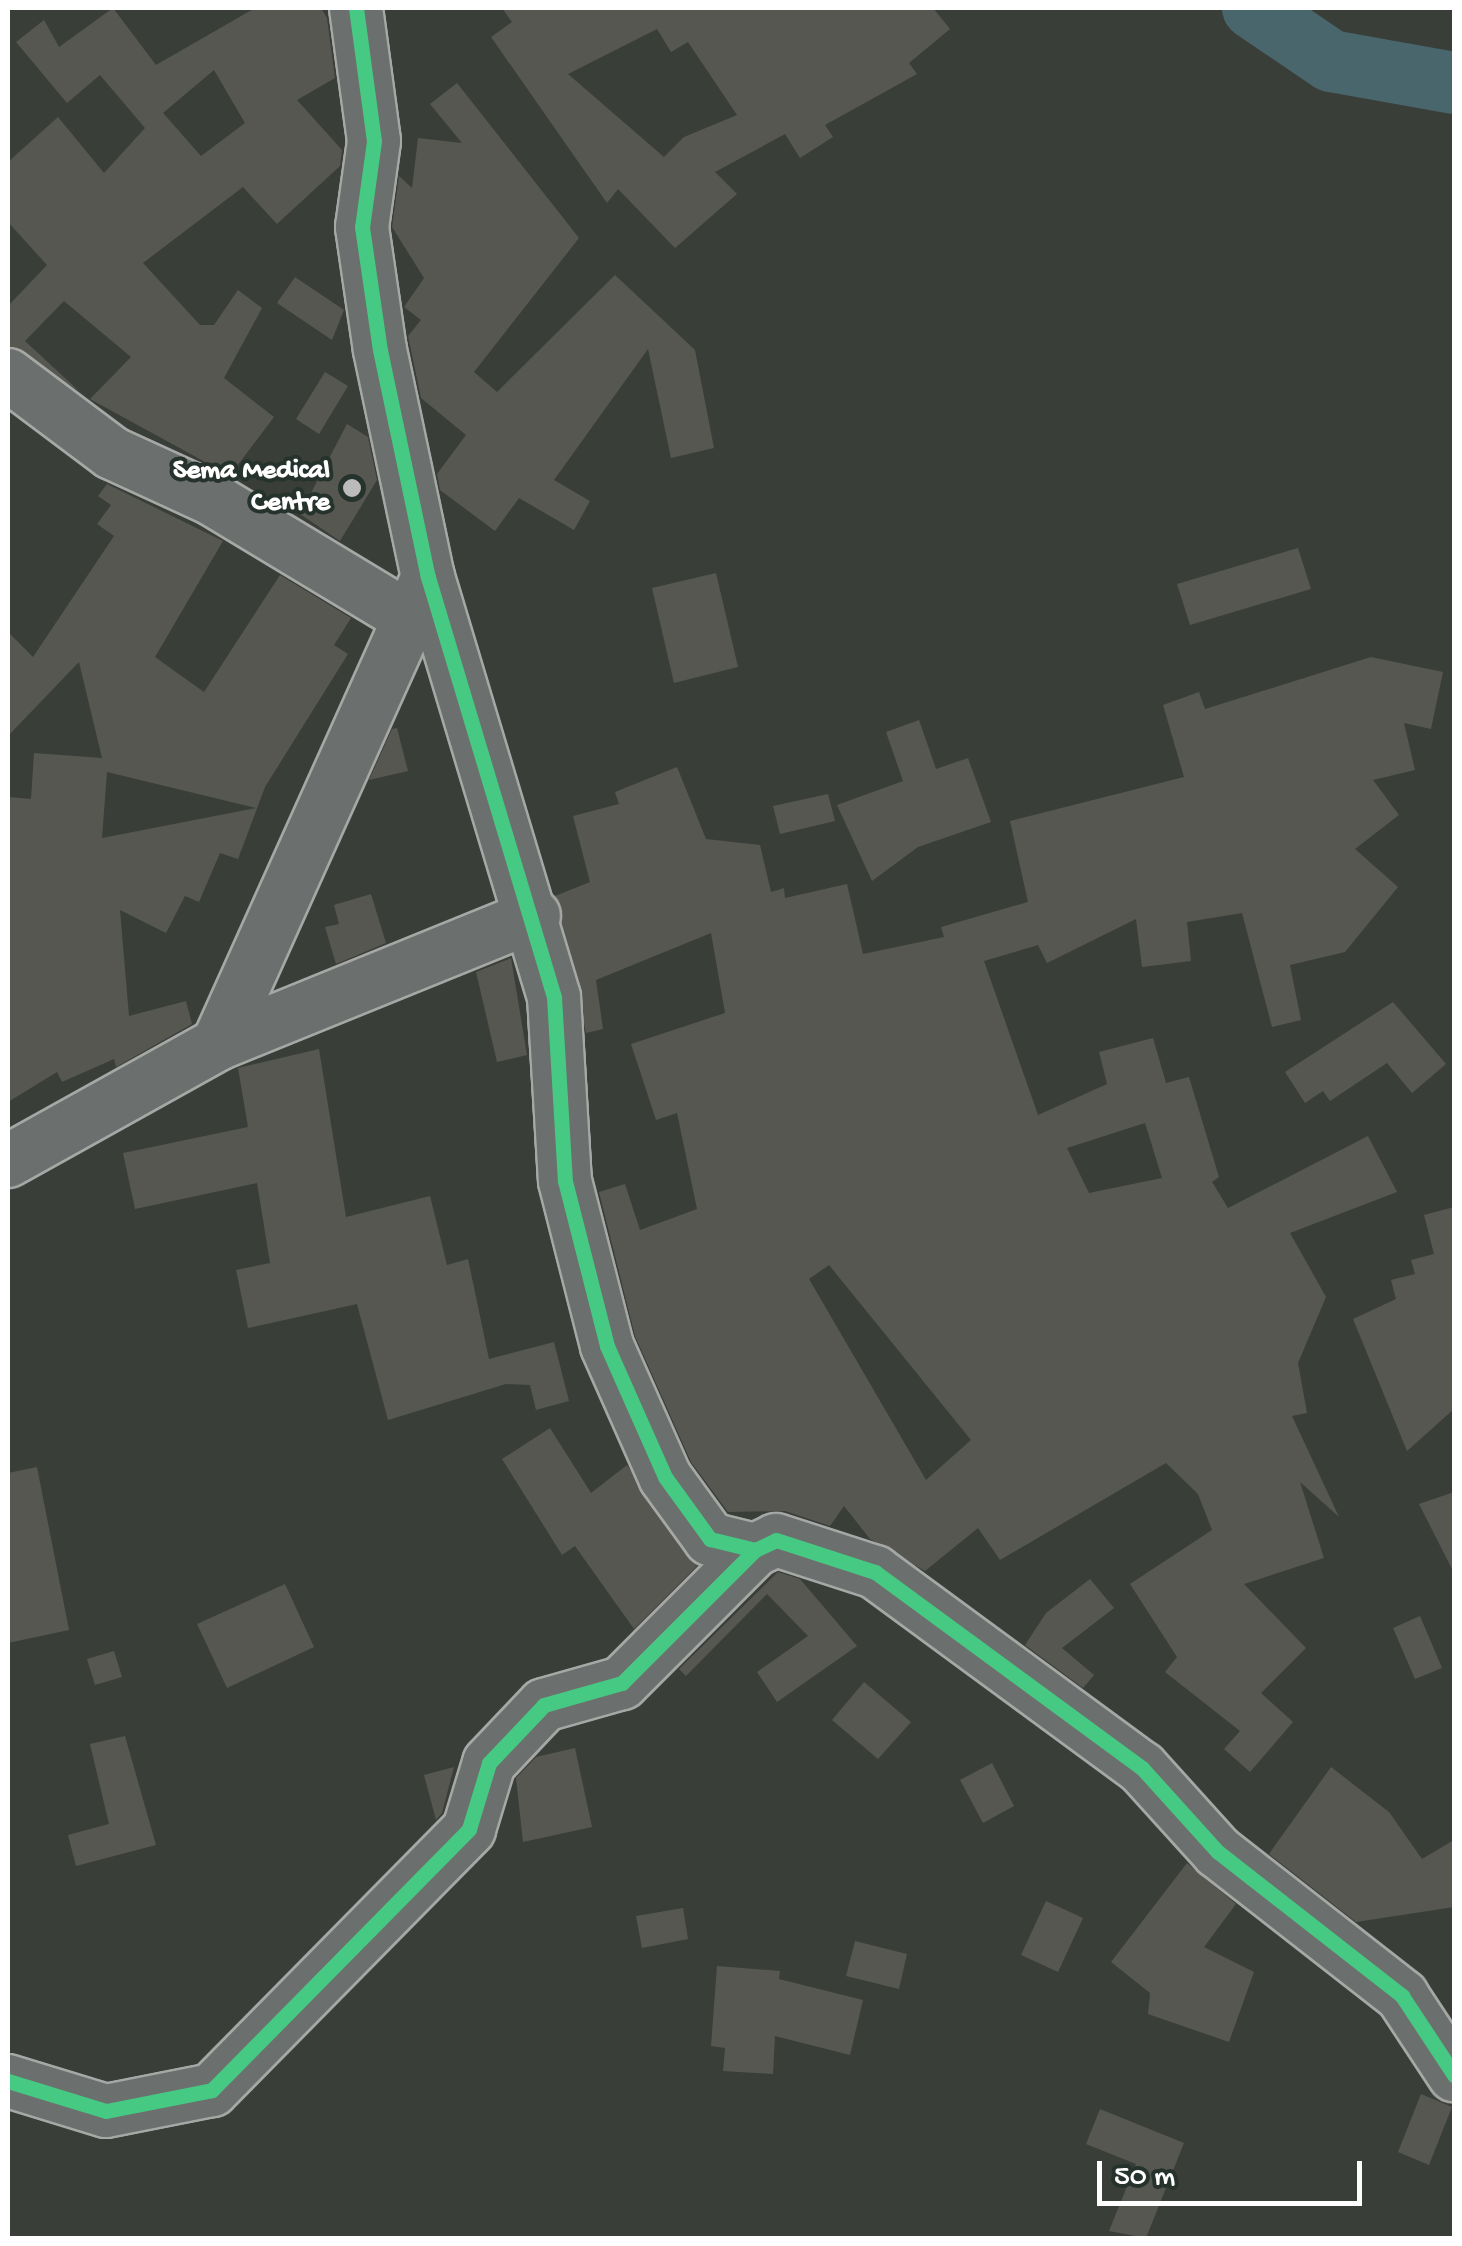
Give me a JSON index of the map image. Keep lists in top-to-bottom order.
{
  "places": ["Sema Medical Centre"],
  "scale_bar": "50 m"
}
